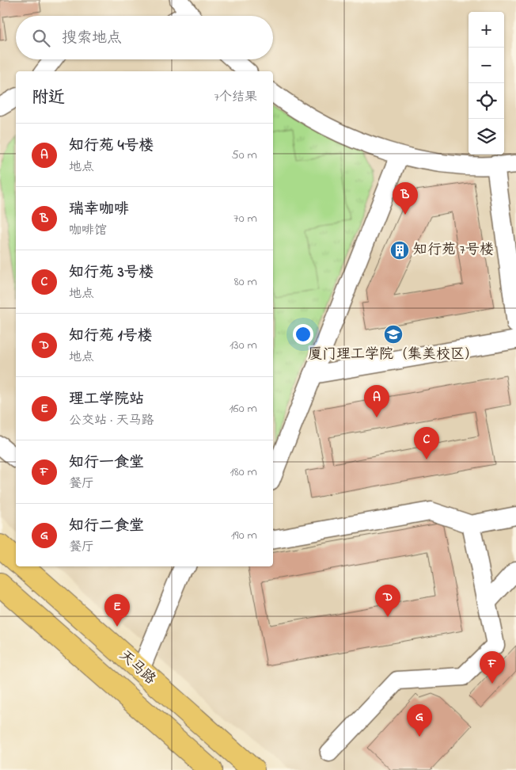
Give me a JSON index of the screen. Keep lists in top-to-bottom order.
{
  "streets": {
    "main road": ["天马路"]
  },
  "places": {
    "building": ["知行苑 7号楼"],
    "school or university": ["厦门理工学院（集美校区）"]
  },
  "page": {
    "map_buttons": ["+", "−"],
    "search": "搜索地点",
    "heading": ["附近", "7个结果"],
    "list": [
      {
        "mark": "A",
        "name": "知行苑 4号楼",
        "note": "地点",
        "value": "50 m"
      },
      {
        "mark": "B",
        "name": "瑞幸咖啡",
        "note": "咖啡馆",
        "value": "70 m"
      },
      {
        "mark": "C",
        "name": "知行苑 3号楼",
        "note": "地点",
        "value": "80 m"
      },
      {
        "mark": "D",
        "name": "知行苑 1号楼",
        "note": "地点",
        "value": "130 m"
      },
      {
        "mark": "E",
        "name": "理工学院站",
        "note": "公交站 · 天马路",
        "value": "160 m"
      },
      {
        "mark": "F",
        "name": "知行一食堂",
        "note": "餐厅",
        "value": "180 m"
      },
      {
        "mark": "G",
        "name": "知行二食堂",
        "note": "餐厅",
        "value": "190 m"
      }
    ],
    "pins": [
      "B",
      "A",
      "C",
      "D",
      "E",
      "F",
      "G"
    ]
  }
}
